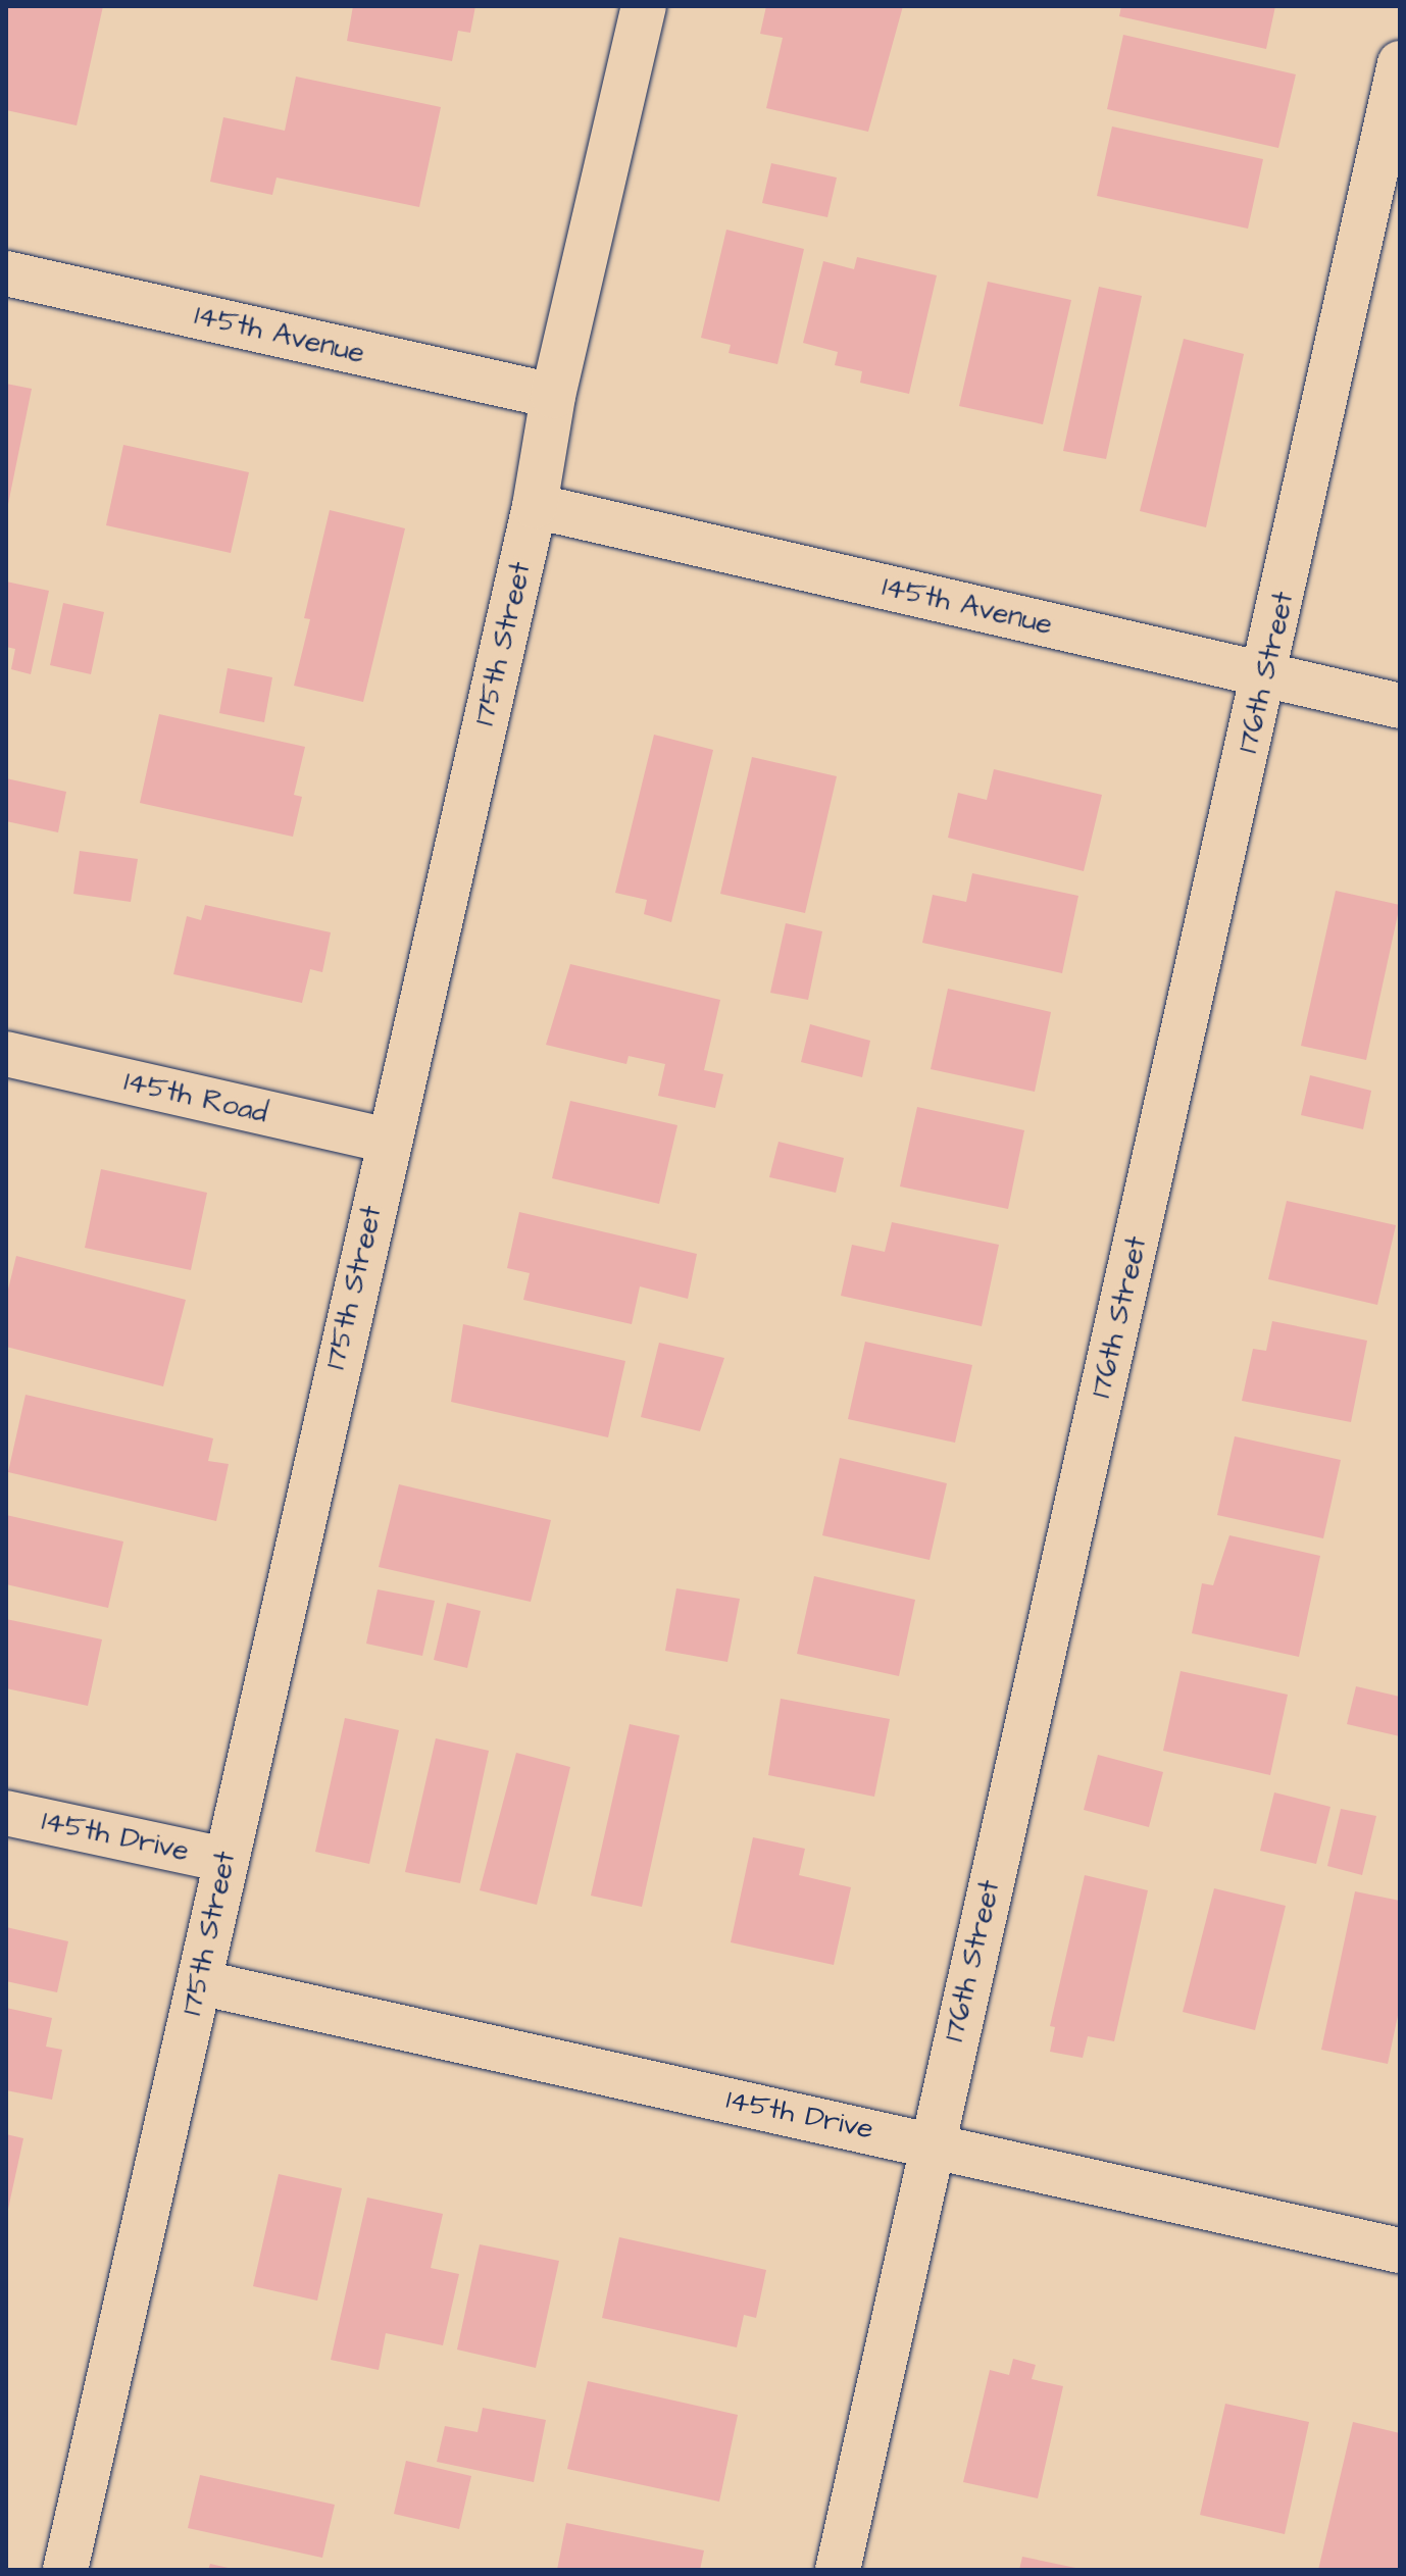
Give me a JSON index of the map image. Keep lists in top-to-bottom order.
{
  "streets": {
    "street": [
      "145th Avenue",
      "175th Street",
      "176th Street",
      "145th Road",
      "145th Drive"
    ]
  },
  "crossings": [
    ["145th Avenue", "175th Street"],
    ["145th Avenue", "176th Street"],
    ["175th Street", "145th Road"],
    ["175th Street", "145th Drive"],
    ["176th Street", "145th Drive"]
  ]
}
